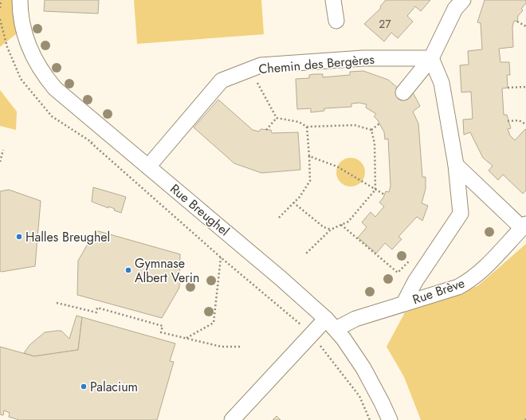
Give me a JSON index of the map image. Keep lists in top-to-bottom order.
{
  "streets": {
    "street": ["Chemin des Bergères", "Rue Breughel", "Rue Brève"]
  },
  "crossings": [
    ["Chemin des Bergères", "Rue Breughel"],
    ["Rue Breughel", "Rue Brève"]
  ],
  "places": ["Halles Breughel", "Gymnase Albert Verin", "Palacium"],
  "house_numbers": ["27"]
}
